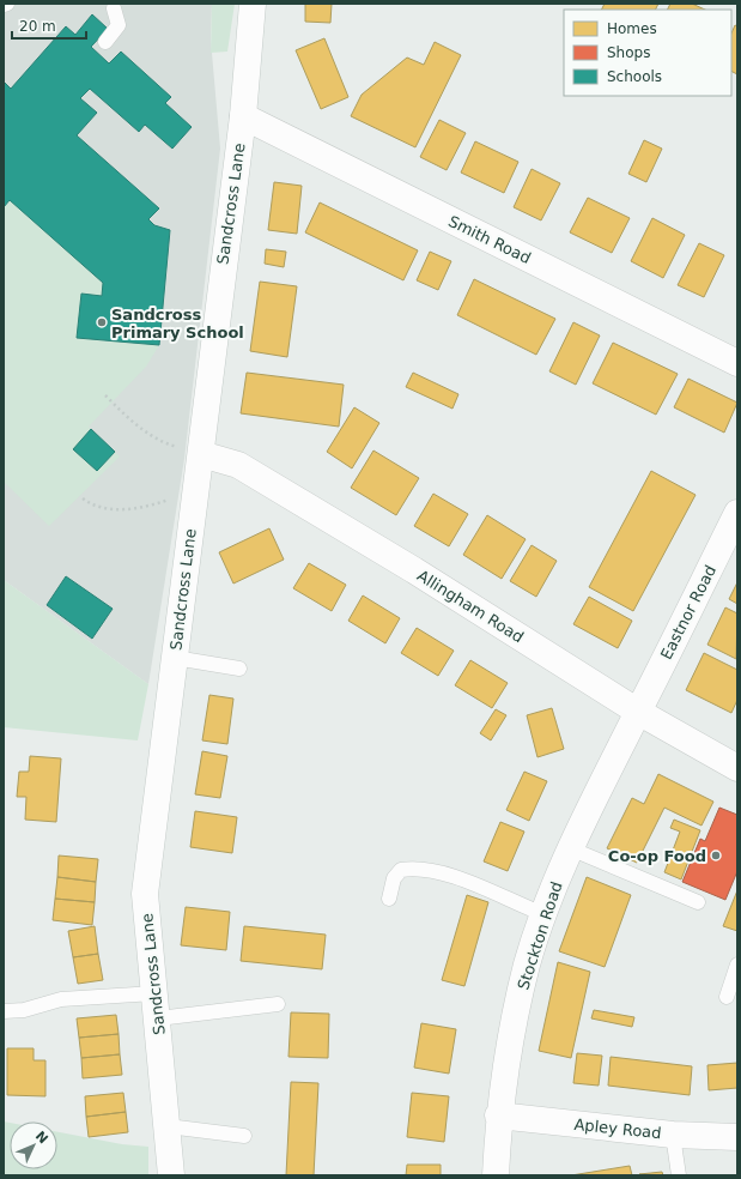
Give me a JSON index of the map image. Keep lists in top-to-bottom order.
{
  "streets": {
    "street": [
      "Sandcross Lane",
      "Smith Road",
      "Allingham Road",
      "Eastnor Road",
      "Stockton Road",
      "Apley Road"
    ]
  },
  "crossings": [
    ["Sandcross Lane", "Smith Road"],
    ["Sandcross Lane", "Allingham Road"],
    ["Allingham Road", "Eastnor Road"],
    ["Allingham Road", "Stockton Road"],
    ["Eastnor Road", "Stockton Road"],
    ["Stockton Road", "Apley Road"]
  ],
  "places": ["Sandcross Primary School", "Co-op Food"],
  "legend": ["Homes", "Shops", "Schools"],
  "scale_bar": "20 m",
  "north": "top right"
}
